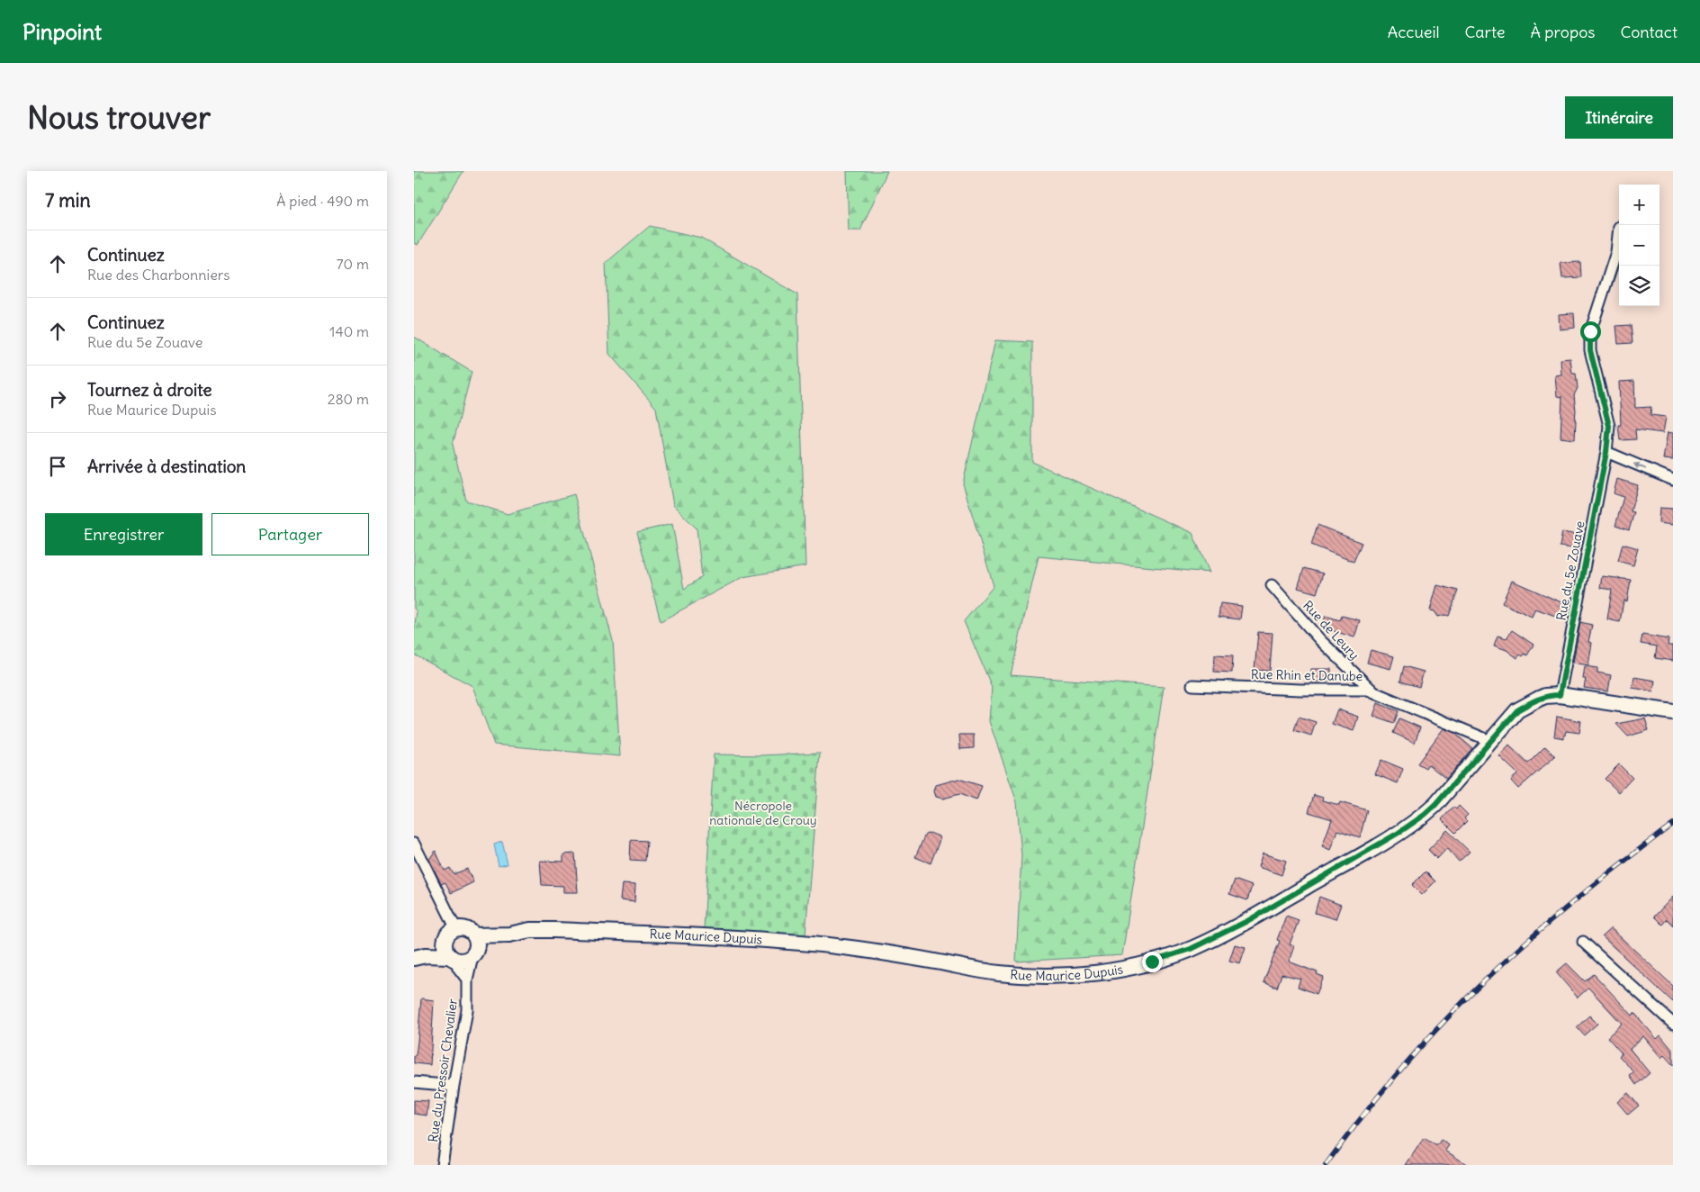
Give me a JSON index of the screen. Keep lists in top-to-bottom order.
{
  "streets": {
    "main road": ["Rue Maurice Dupuis"],
    "street": [
      "Rue du 5e Zouave",
      "Rue de Leury",
      "Rue Rhin et Danube",
      "Rue du Pressoir Chevalier"
    ]
  },
  "crossings": [
    ["Rue du 5e Zouave", "Rue Maurice Dupuis"],
    ["Rue de Leury", "Rue Rhin et Danube"],
    ["Rue Rhin et Danube", "Rue Maurice Dupuis"],
    ["Rue Maurice Dupuis", "Rue du Pressoir Chevalier"]
  ],
  "parks": ["Nécropole nationale de Crouy"],
  "page": {
    "header": "Pinpoint",
    "nav": [
      "Accueil",
      "Carte",
      "À propos",
      "Contact"
    ],
    "buttons": [
      "Itinéraire",
      ["Enregistrer", "Partager"]
    ],
    "title": "Nous trouver",
    "heading": ["7 min", "À pied · 490 m"],
    "map_buttons": ["+", "−"],
    "list": [
      ["Continuez", "Rue des Charbonniers", "70 m"],
      ["Continuez", "Rue du 5e Zouave", "140 m"],
      ["Tournez à droite", "Rue Maurice Dupuis", "280 m"],
      "Arrivée à destination"
    ]
  }
}
